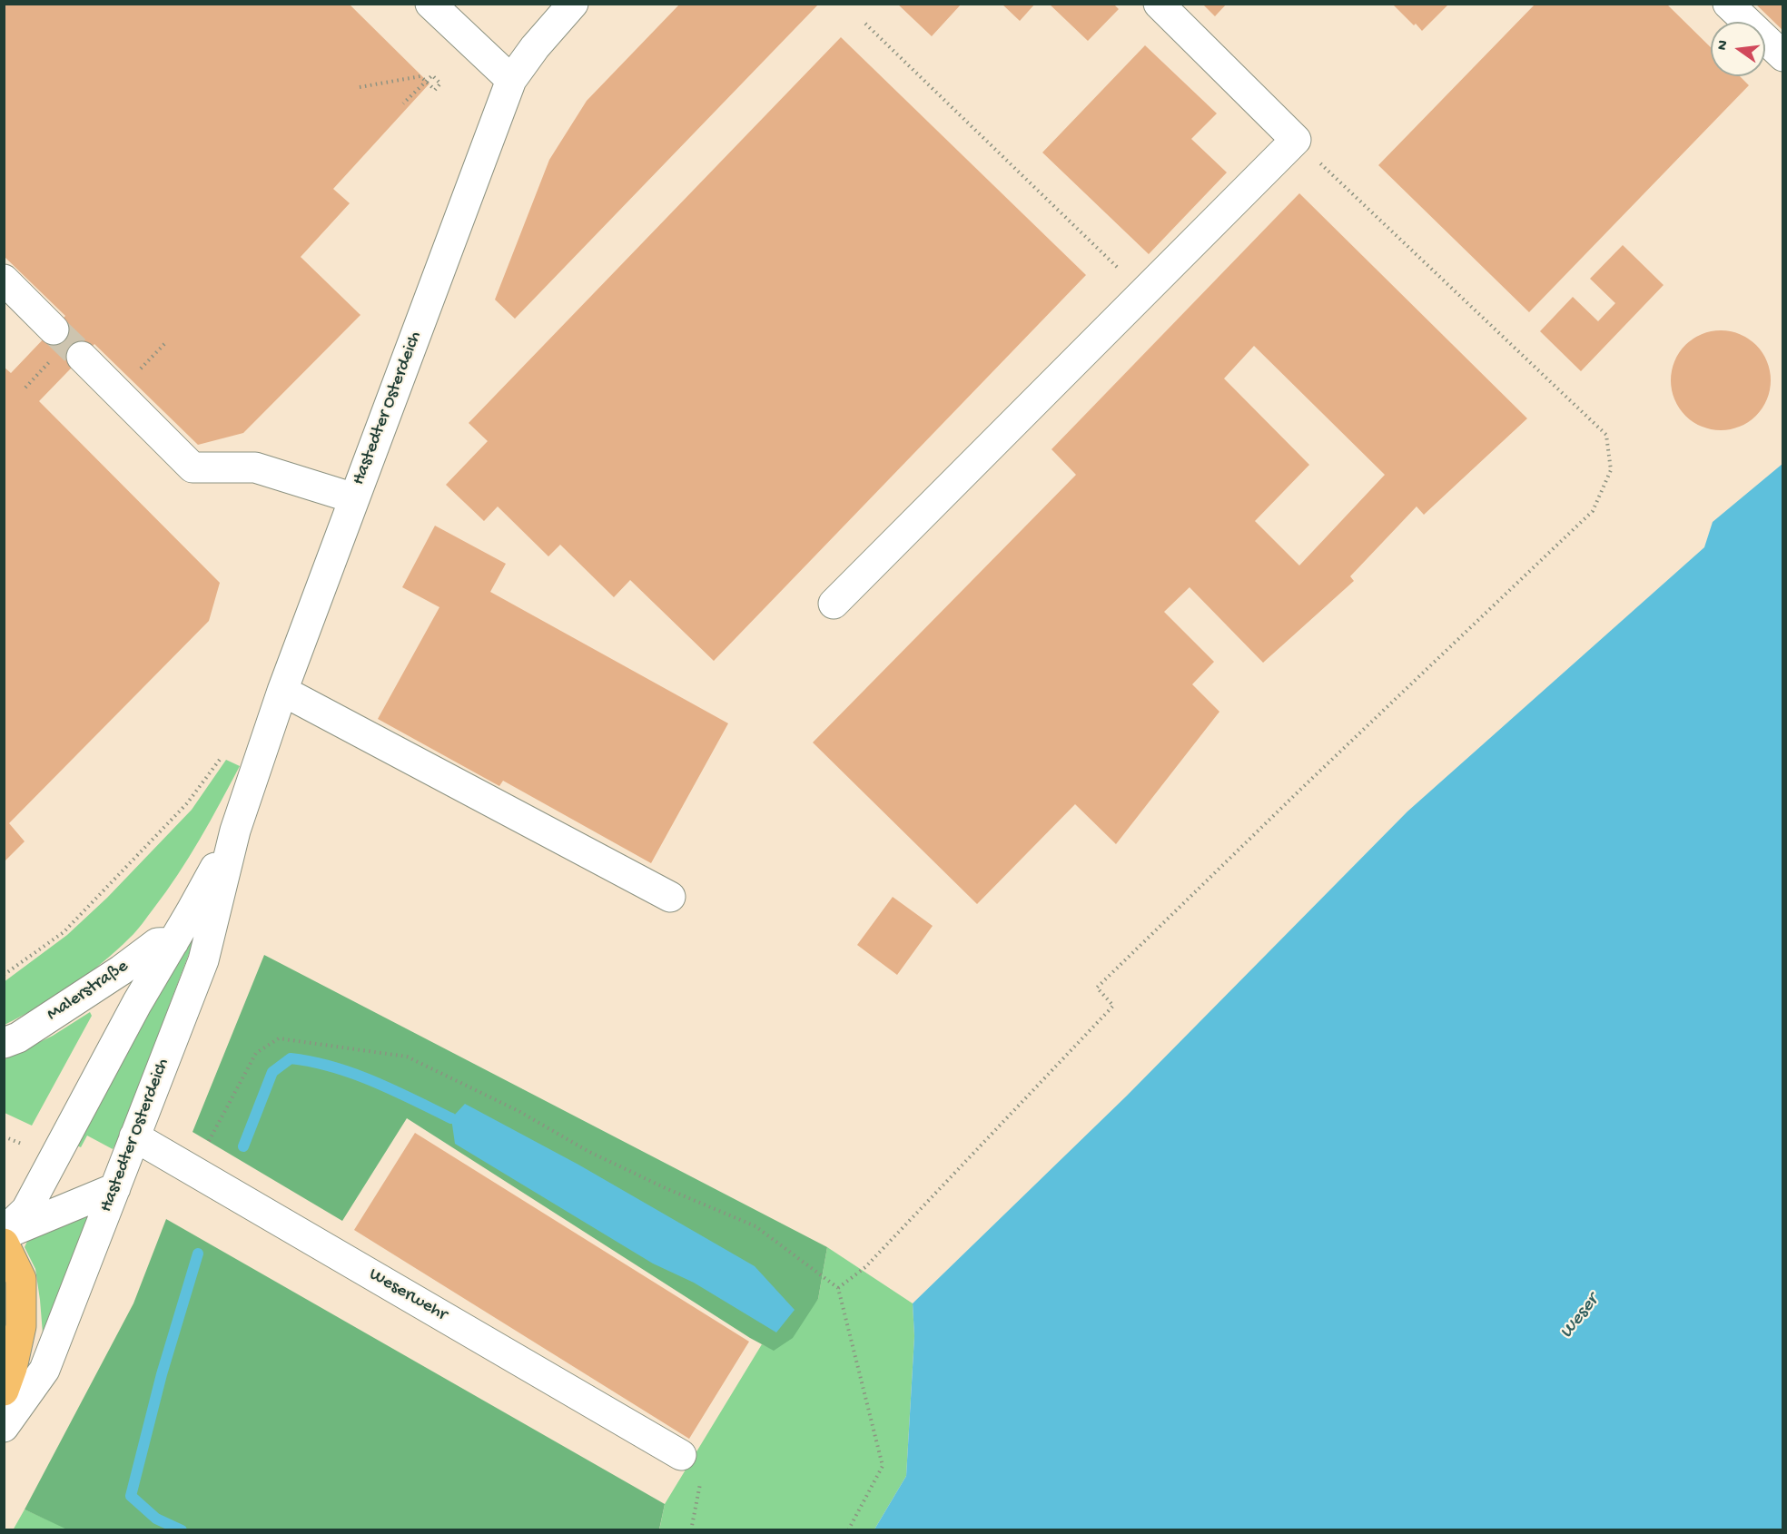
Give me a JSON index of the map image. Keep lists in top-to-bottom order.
{
  "streets": {
    "street": ["Hastedter Osterdeich", "Malerstraße", "Weserwehr"]
  },
  "crossings": [
    ["Hastedter Osterdeich", "Malerstraße"],
    ["Hastedter Osterdeich", "Weserwehr"]
  ],
  "water": ["Weser"],
  "north": "left"
}
